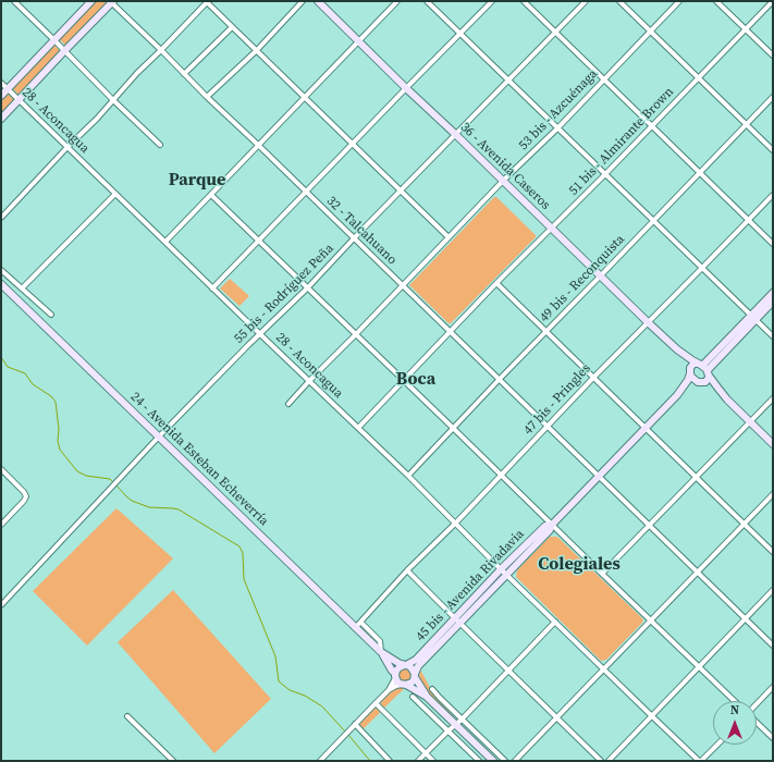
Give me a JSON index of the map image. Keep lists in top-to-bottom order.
{
  "streets": {
    "main road": ["36 - Avenida Caseros", "24 - Avenida Esteban Echeverría", "45 bis - Avenida Rivadavia"],
    "street": [
      "53 bis - Azcuénaga",
      "28 - Aconcagua",
      "51 bis - Almirante Brown",
      "32 - Talcahuano",
      "49 bis - Reconquista",
      "55 bis - Rodríguez Peña",
      "47 bis - Pringles"
    ]
  },
  "crossings": [
    ["53 bis - Azcuénaga", "28 - Aconcagua"],
    ["53 bis - Azcuénaga", "36 - Avenida Caseros"],
    ["53 bis - Azcuénaga", "32 - Talcahuano"],
    ["28 - Aconcagua", "51 bis - Almirante Brown"],
    ["28 - Aconcagua", "49 bis - Reconquista"],
    ["28 - Aconcagua", "55 bis - Rodríguez Peña"],
    ["28 - Aconcagua", "47 bis - Pringles"],
    ["28 - Aconcagua", "45 bis - Avenida Rivadavia"],
    ["51 bis - Almirante Brown", "36 - Avenida Caseros"],
    ["51 bis - Almirante Brown", "32 - Talcahuano"],
    ["36 - Avenida Caseros", "49 bis - Reconquista"],
    ["36 - Avenida Caseros", "55 bis - Rodríguez Peña"],
    ["36 - Avenida Caseros", "47 bis - Pringles"],
    ["36 - Avenida Caseros", "45 bis - Avenida Rivadavia"],
    ["32 - Talcahuano", "49 bis - Reconquista"],
    ["32 - Talcahuano", "55 bis - Rodríguez Peña"],
    ["32 - Talcahuano", "47 bis - Pringles"],
    ["32 - Talcahuano", "45 bis - Avenida Rivadavia"],
    ["55 bis - Rodríguez Peña", "24 - Avenida Esteban Echeverría"],
    ["47 bis - Pringles", "24 - Avenida Esteban Echeverría"],
    ["24 - Avenida Esteban Echeverría", "45 bis - Avenida Rivadavia"]
  ],
  "districts": ["Parque", "Boca", "Colegiales"],
  "north": "top"
}
